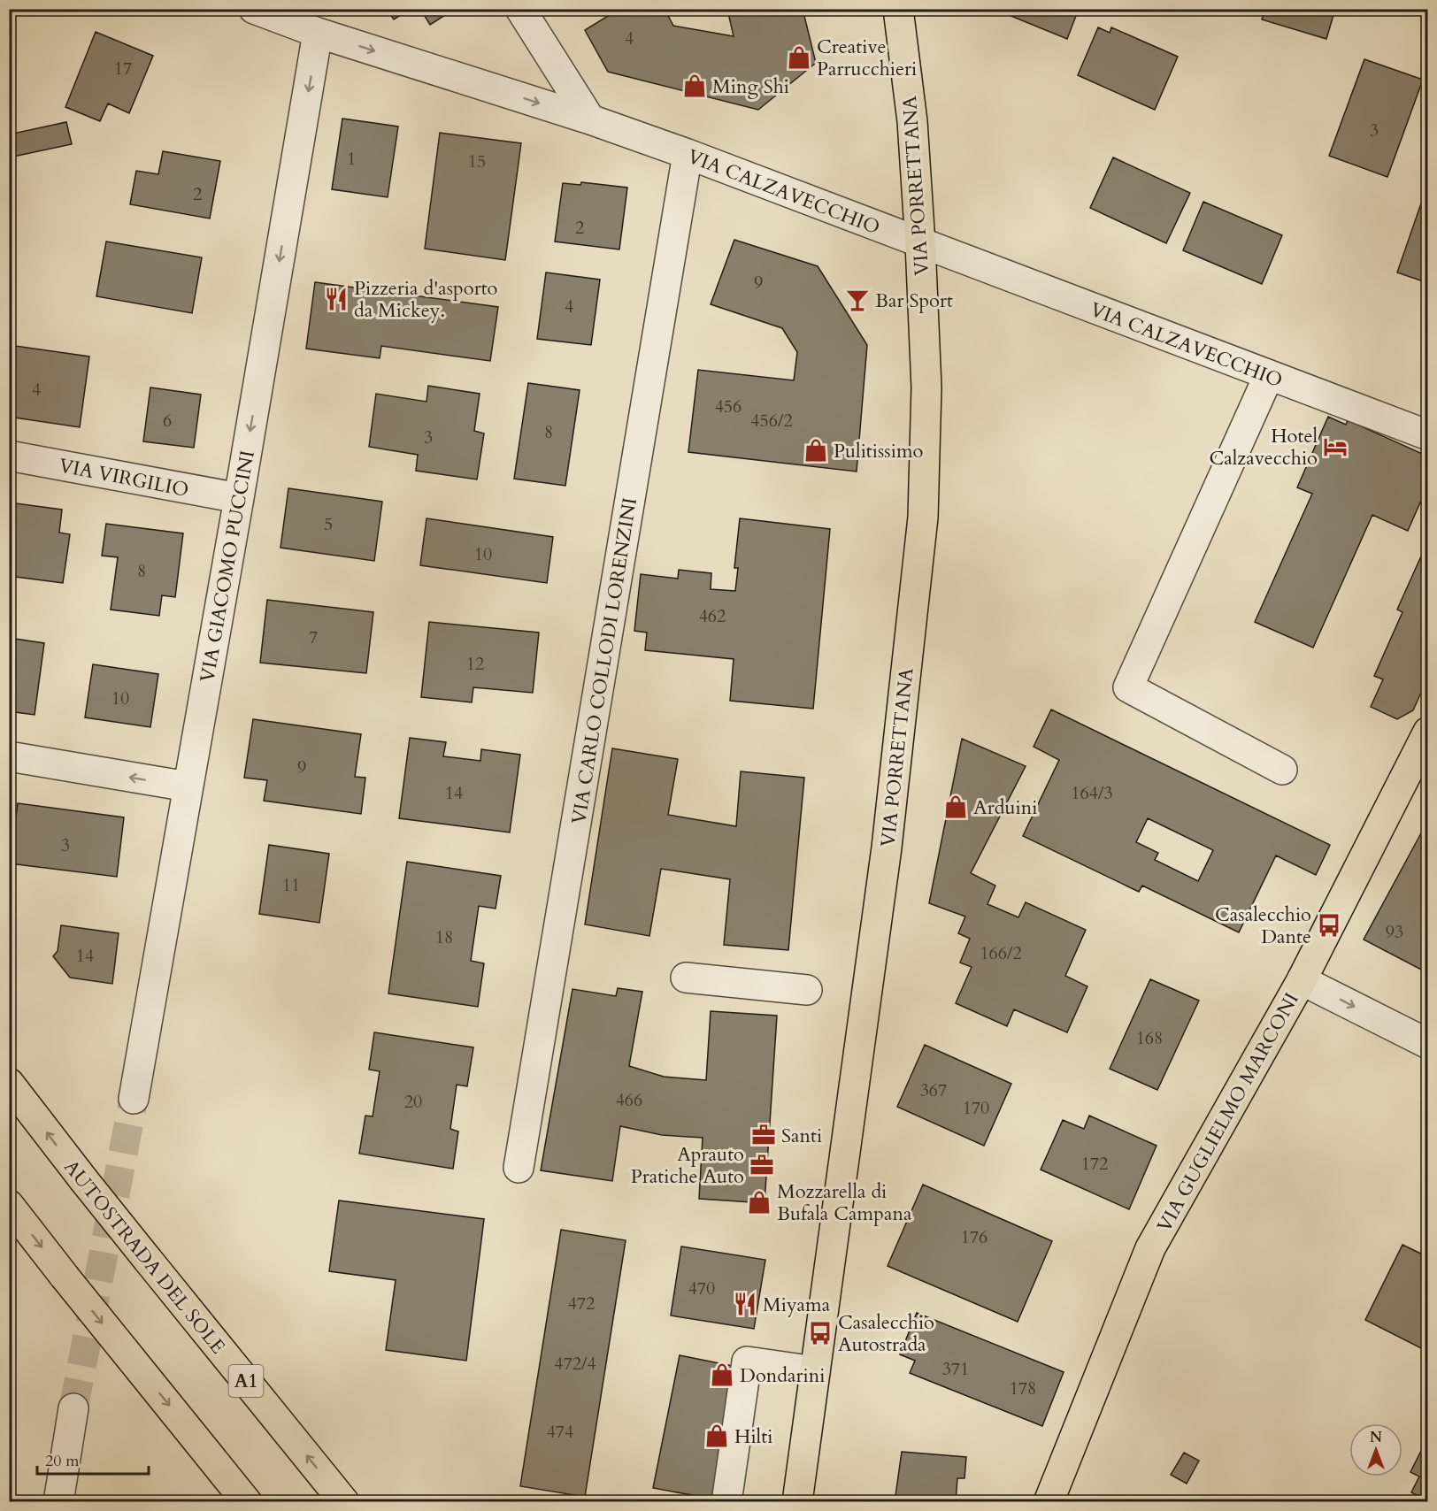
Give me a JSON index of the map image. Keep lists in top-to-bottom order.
{
  "streets": {
    "main road": [
      "VIA PORRETTANA",
      "VIA GUGLIELMO MARCONI",
      "AUTOSTRADA DEL SOLE",
      "A1"
    ],
    "street": [
      "VIA CALZAVECCHIO",
      "VIA VIRGILIO",
      "VIA GIACOMO PUCCINI",
      "VIA CARLO COLLODI LORENZINI"
    ]
  },
  "crossings": [
    ["VIA PORRETTANA", "VIA CALZAVECCHIO"],
    ["VIA CALZAVECCHIO", "VIA GIACOMO PUCCINI"],
    ["VIA CALZAVECCHIO", "VIA CARLO COLLODI LORENZINI"],
    ["VIA VIRGILIO", "VIA GIACOMO PUCCINI"]
  ],
  "one_way": ["VIA GIACOMO PUCCINI"],
  "places": {
    "shop": [
      "Creative Parrucchieri",
      "Ming Shi",
      "Pulitissimo",
      "Arduini",
      "Mozzarella di Bufala Campana",
      "Dondarini",
      "Hilti"
    ],
    "restaurant": ["Pizzeria d'asporto da Mickey.", "Miyama"],
    "bar": ["Bar Sport"],
    "hotel": ["Hotel Calzavecchio"],
    "bus stop": ["Casalecchio Dante", "Casalecchio Autostrada"],
    "office": ["Santi", "Aprauto Pratiche Auto"]
  },
  "house_numbers": [
    "4",
    "17",
    "3",
    "1",
    "15",
    "2",
    "2",
    "9",
    "4",
    "4",
    "456",
    "6",
    "456/2",
    "8",
    "3",
    "5",
    "10",
    "8",
    "462",
    "7",
    "12",
    "10",
    "9",
    "14",
    "164/3",
    "3",
    "11",
    "93",
    "18",
    "166/2",
    "14",
    "168",
    "367",
    "466",
    "20",
    "170",
    "172",
    "176",
    "470",
    "472",
    "472/4",
    "371",
    "178",
    "474"
  ],
  "scale_bar": "20 m",
  "north": "top"
}
